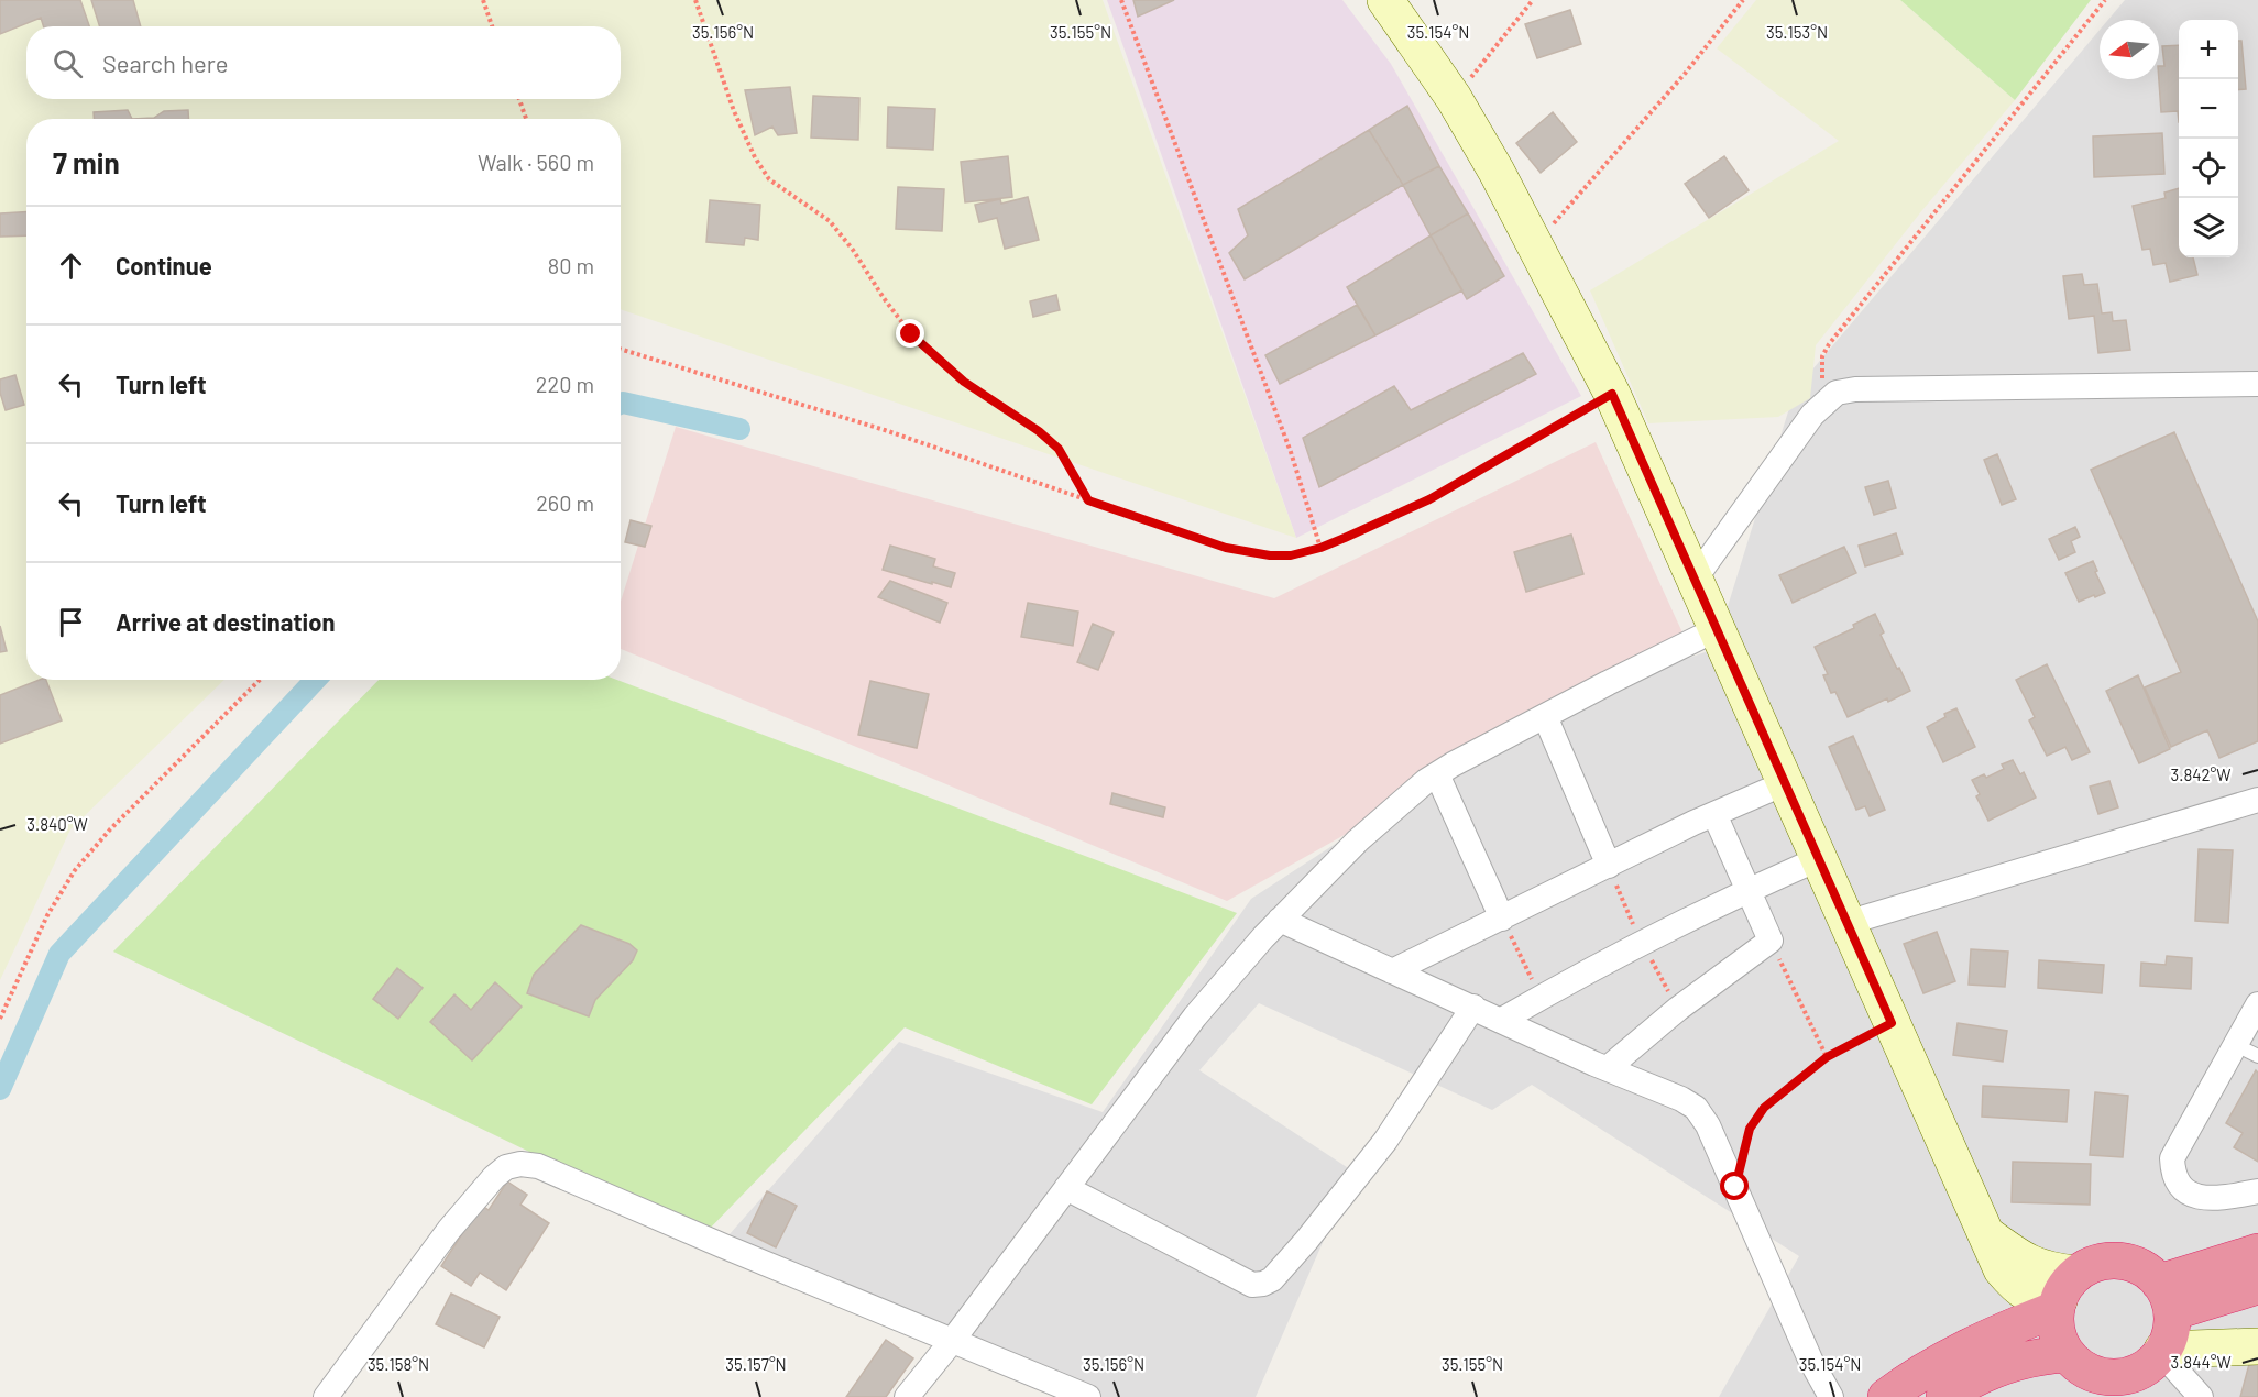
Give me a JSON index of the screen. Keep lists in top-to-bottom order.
{
  "north": "left",
  "page": {
    "map_buttons": ["+", "−"],
    "search": "Search here",
    "heading": ["7 min", "Walk · 560 m"],
    "list": [
      ["Continue", "80 m"],
      ["Turn left", "220 m"],
      ["Turn left", "260 m"],
      "Arrive at destination"
    ]
  },
  "coordinates": [
    "35.156°N",
    "35.155°N",
    "35.154°N",
    "35.153°N",
    "3.842°W",
    "3.840°W",
    "3.844°W",
    "35.158°N",
    "35.157°N"
  ]
}
